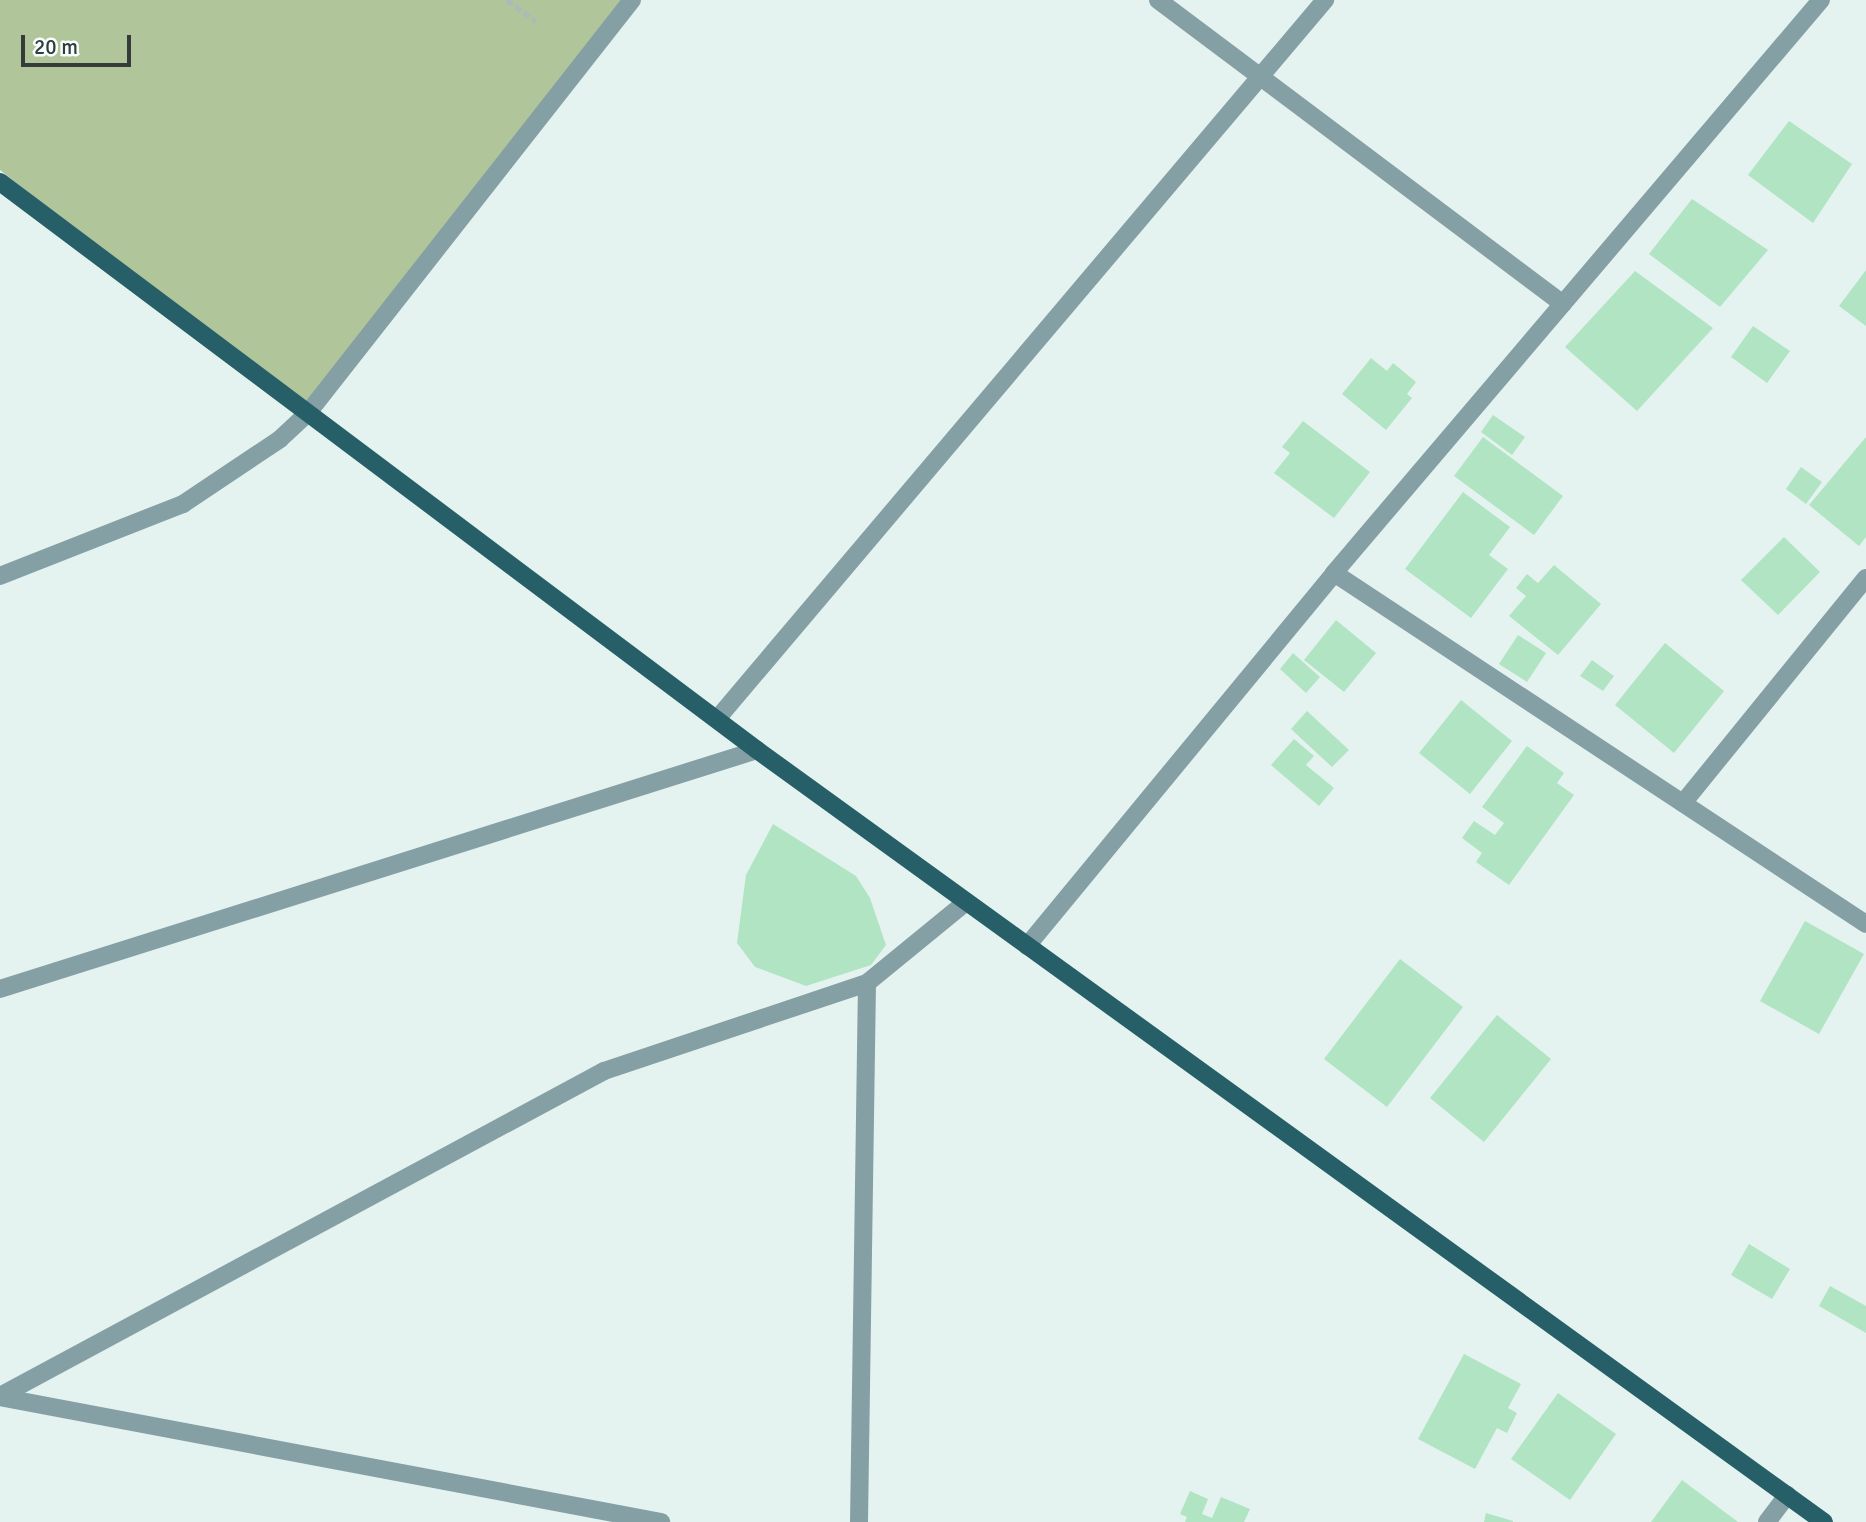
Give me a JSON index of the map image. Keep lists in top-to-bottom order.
{
  "scale_bar": "20 m"
}
